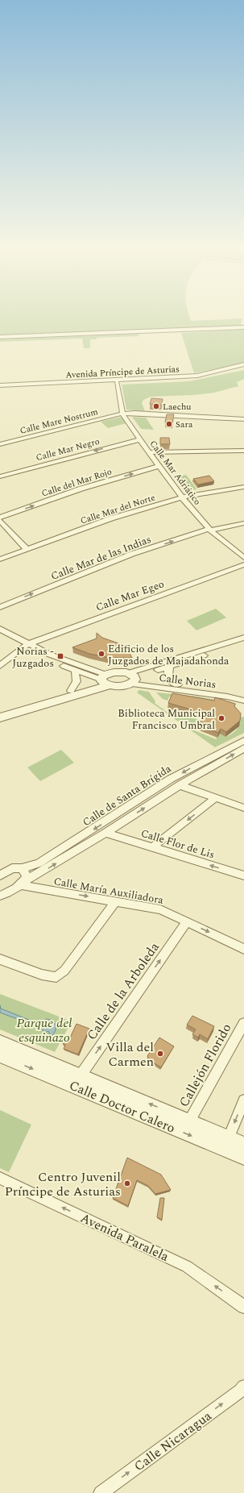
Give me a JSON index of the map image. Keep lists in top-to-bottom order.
{
  "streets": {
    "street": [
      "Avenida Príncipe de Asturias",
      "Calle Mare Nostrum",
      "Calle Mar Negro",
      "Calle Mar Adriático",
      "Calle del Mar Rojo",
      "Calle Mar del Norte",
      "Calle Mar de las Indias",
      "Calle Mar Egeo",
      "Calle Norias",
      "Calle de Santa Brígida",
      "Calle Flor de Lis",
      "Calle María Auxiliadora",
      "Calle de la Arboleda",
      "Callejón Florido",
      "Calle Doctor Calero",
      "Avenida Paralela",
      "Calle Nicaragua"
    ]
  },
  "crossings": [
    ["Avenida Príncipe de Asturias", "Calle Mar Adriático"],
    ["Calle Mare Nostrum", "Calle Mar Adriático"],
    ["Calle Mar Negro", "Calle Mar Adriático"],
    ["Calle Mar Adriático", "Calle del Mar Rojo"],
    ["Calle Mar Adriático", "Calle Mar del Norte"],
    ["Calle Mar Adriático", "Calle Mar de las Indias"],
    ["Calle de Santa Brígida", "Calle Flor de Lis"],
    ["Calle de Santa Brígida", "Calle María Auxiliadora"],
    ["Calle María Auxiliadora", "Calle de la Arboleda"],
    ["Calle de la Arboleda", "Calle Doctor Calero"],
    ["Callejón Florido", "Calle Doctor Calero"]
  ],
  "one_way": [
    "Calle Mar Negro",
    "Calle del Mar Rojo",
    "Calle Mar de las Indias",
    "Calle María Auxiliadora",
    "Calle de la Arboleda",
    "Avenida Paralela",
    "Calle Nicaragua"
  ],
  "parks": ["Parque del esquinazo"],
  "places": {
    "other": [
      "Laechu",
      "Sara",
      "Edificio de los Juzgados de Majadahonda",
      "Biblioteca Municipal Francisco Umbral",
      "Villa del Carmen",
      "Centro Juvenil Príncipe de Asturias"
    ],
    "transit": ["Norias - Juzgados"]
  }
}
